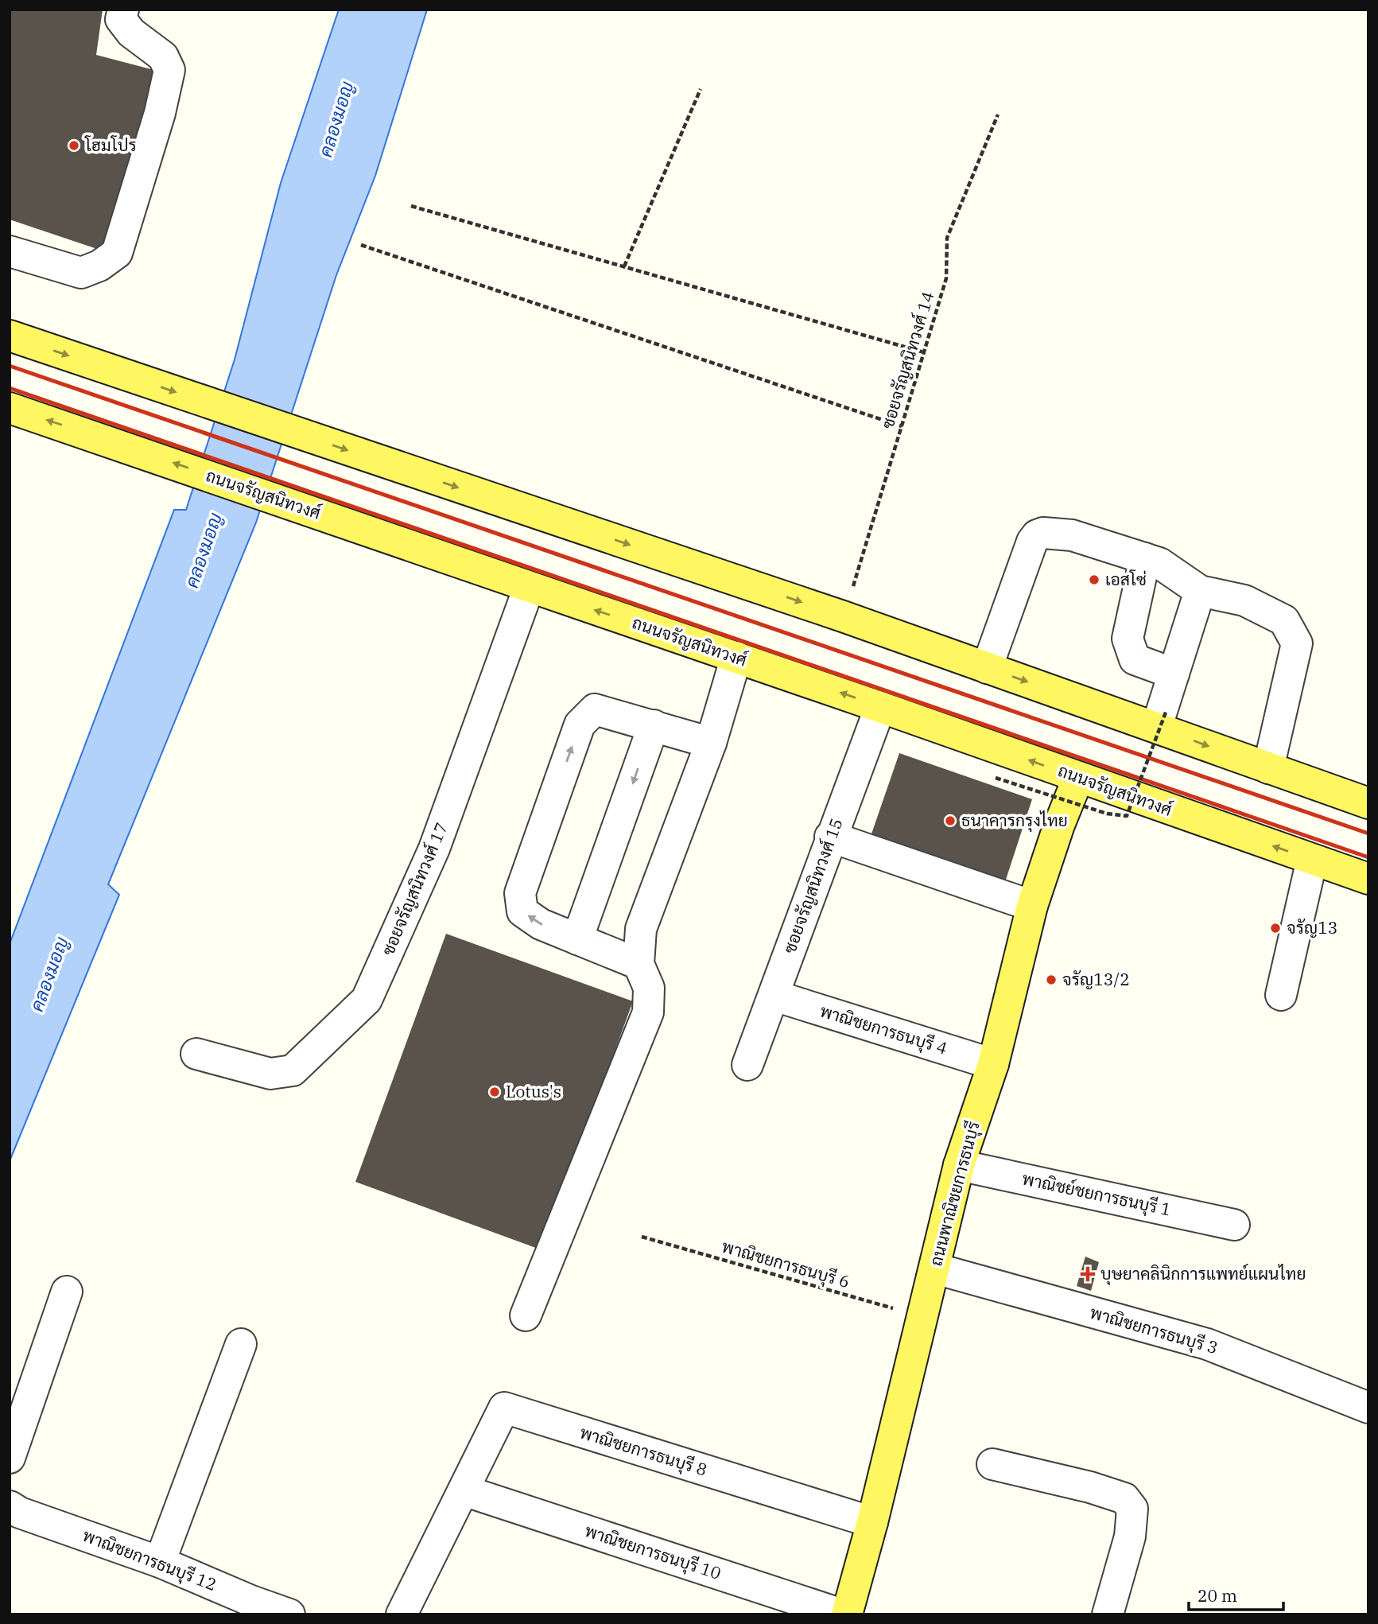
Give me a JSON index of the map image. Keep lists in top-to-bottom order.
{
  "streets": {
    "main road": ["ถนนจรัญสนิทวงศ์", "ถนนพาณิชยการธนบุรี"],
    "street": [
      "ซอยจรัญสนิทวงศ์ 15",
      "ซอยจรัญสนิทวงศ์ 17",
      "พาณิชยการธนบุรี 4",
      "พาณิชย์ชยการธนบุรี 1",
      "พาณิชยการธนบุรี 3",
      "พาณิชยการธนบุรี 8",
      "พาณิชยการธนบุรี 10",
      "พาณิชยการธนบุรี 12"
    ],
    "path": ["ซอยจรัญสนิทวงศ์ 14", "พาณิชยการธนบุรี 6"]
  },
  "crossings": [
    ["ถนนจรัญสนิทวงศ์", "ซอยจรัญสนิทวงศ์ 15"],
    ["ถนนจรัญสนิทวงศ์", "ซอยจรัญสนิทวงศ์ 17"],
    ["ถนนจรัญสนิทวงศ์", "ถนนพาณิชยการธนบุรี"],
    ["ซอยจรัญสนิทวงศ์ 15", "พาณิชยการธนบุรี 4"],
    ["พาณิชยการธนบุรี 4", "ถนนพาณิชยการธนบุรี"],
    ["ถนนพาณิชยการธนบุรี", "พาณิชย์ชยการธนบุรี 1"],
    ["ถนนพาณิชยการธนบุรี", "พาณิชยการธนบุรี 6"],
    ["ถนนพาณิชยการธนบุรี", "พาณิชยการธนบุรี 3"],
    ["ถนนพาณิชยการธนบุรี", "พาณิชยการธนบุรี 8"],
    ["พาณิชยการธนบุรี 8", "พาณิชยการธนบุรี 10"]
  ],
  "water": ["คลองมอญ"],
  "places": {
    "other": [
      "โฮมโปร",
      "เอสโซ่",
      "ธนาคารกรุงไทย",
      "จรัญ13",
      "จรัญ13/2",
      "Lotus's"
    ],
    "health": ["บุษยาคลินิกการแพทย์แผนไทย"]
  },
  "scale_bar": "20 m"
}
